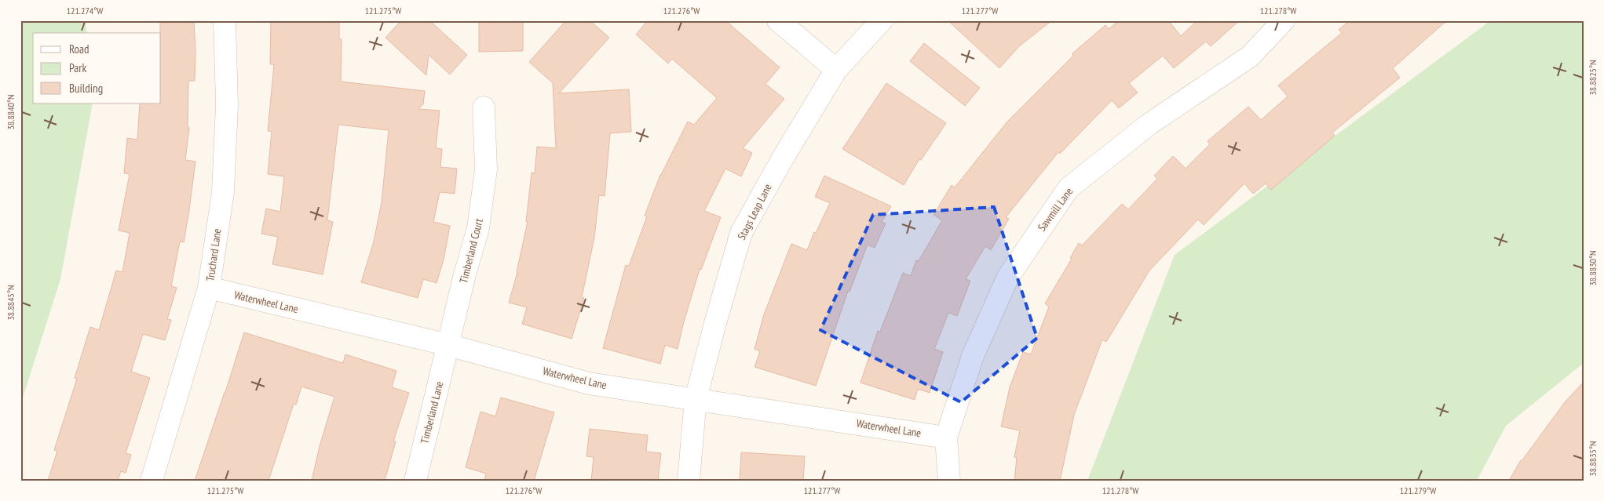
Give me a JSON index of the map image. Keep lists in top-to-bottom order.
{
  "streets": {
    "street": [
      "Sawmill Lane",
      "Stags Leap Lane",
      "Timberland Court",
      "Truchard Lane",
      "Waterwheel Lane",
      "Timberland Lane"
    ]
  },
  "crossings": [
    ["Sawmill Lane", "Waterwheel Lane"],
    ["Stags Leap Lane", "Waterwheel Lane"],
    ["Timberland Court", "Waterwheel Lane"],
    ["Timberland Court", "Timberland Lane"],
    ["Truchard Lane", "Waterwheel Lane"],
    ["Waterwheel Lane", "Timberland Lane"]
  ],
  "legend": ["Road", "Park", "Building"],
  "coordinates": [
    "121.274°W",
    "121.275°W",
    "121.276°W",
    "121.277°W",
    "121.278°W",
    "38.8825°N",
    "38.8840°N",
    "38.8830°N",
    "38.8845°N",
    "38.8835°N",
    "121.279°W"
  ]
}
